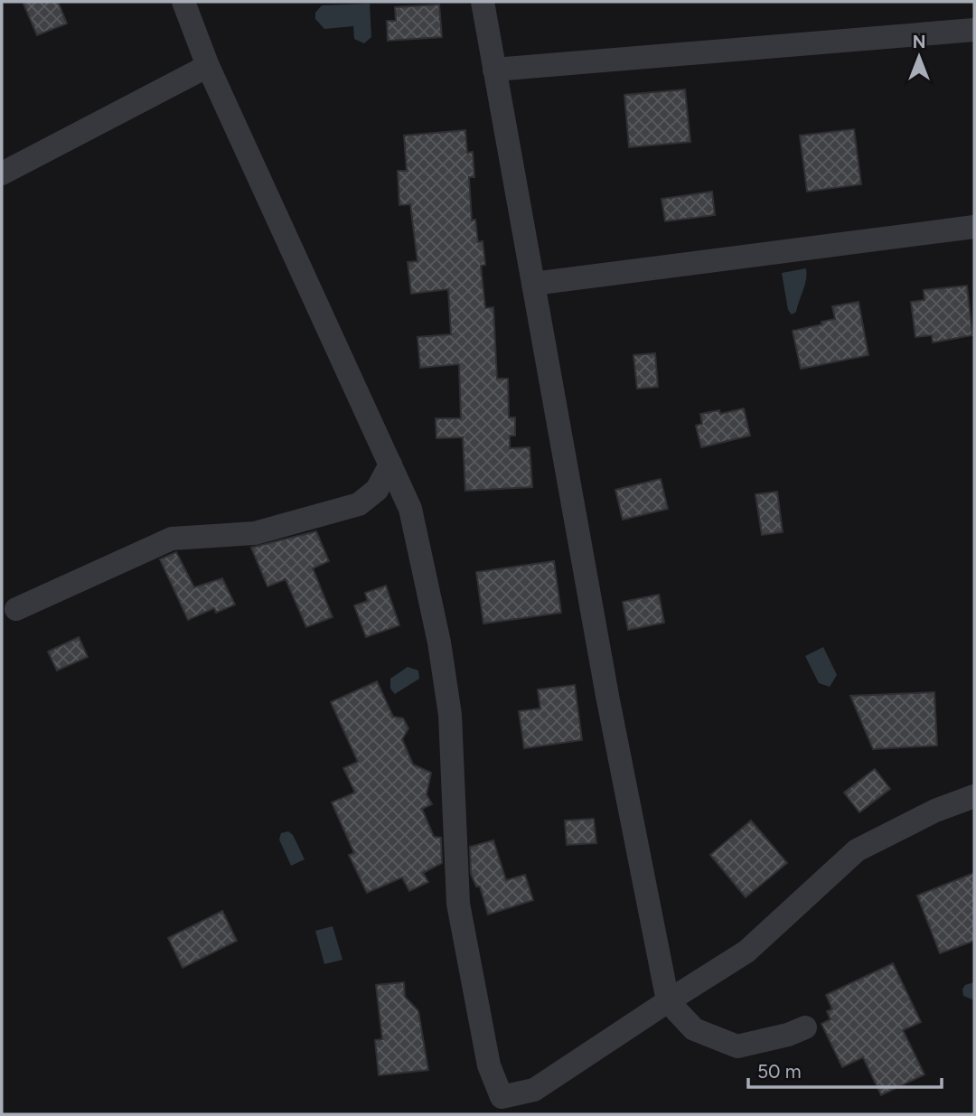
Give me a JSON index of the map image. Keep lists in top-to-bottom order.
{
  "scale_bar": "50 m",
  "north": "top"
}
